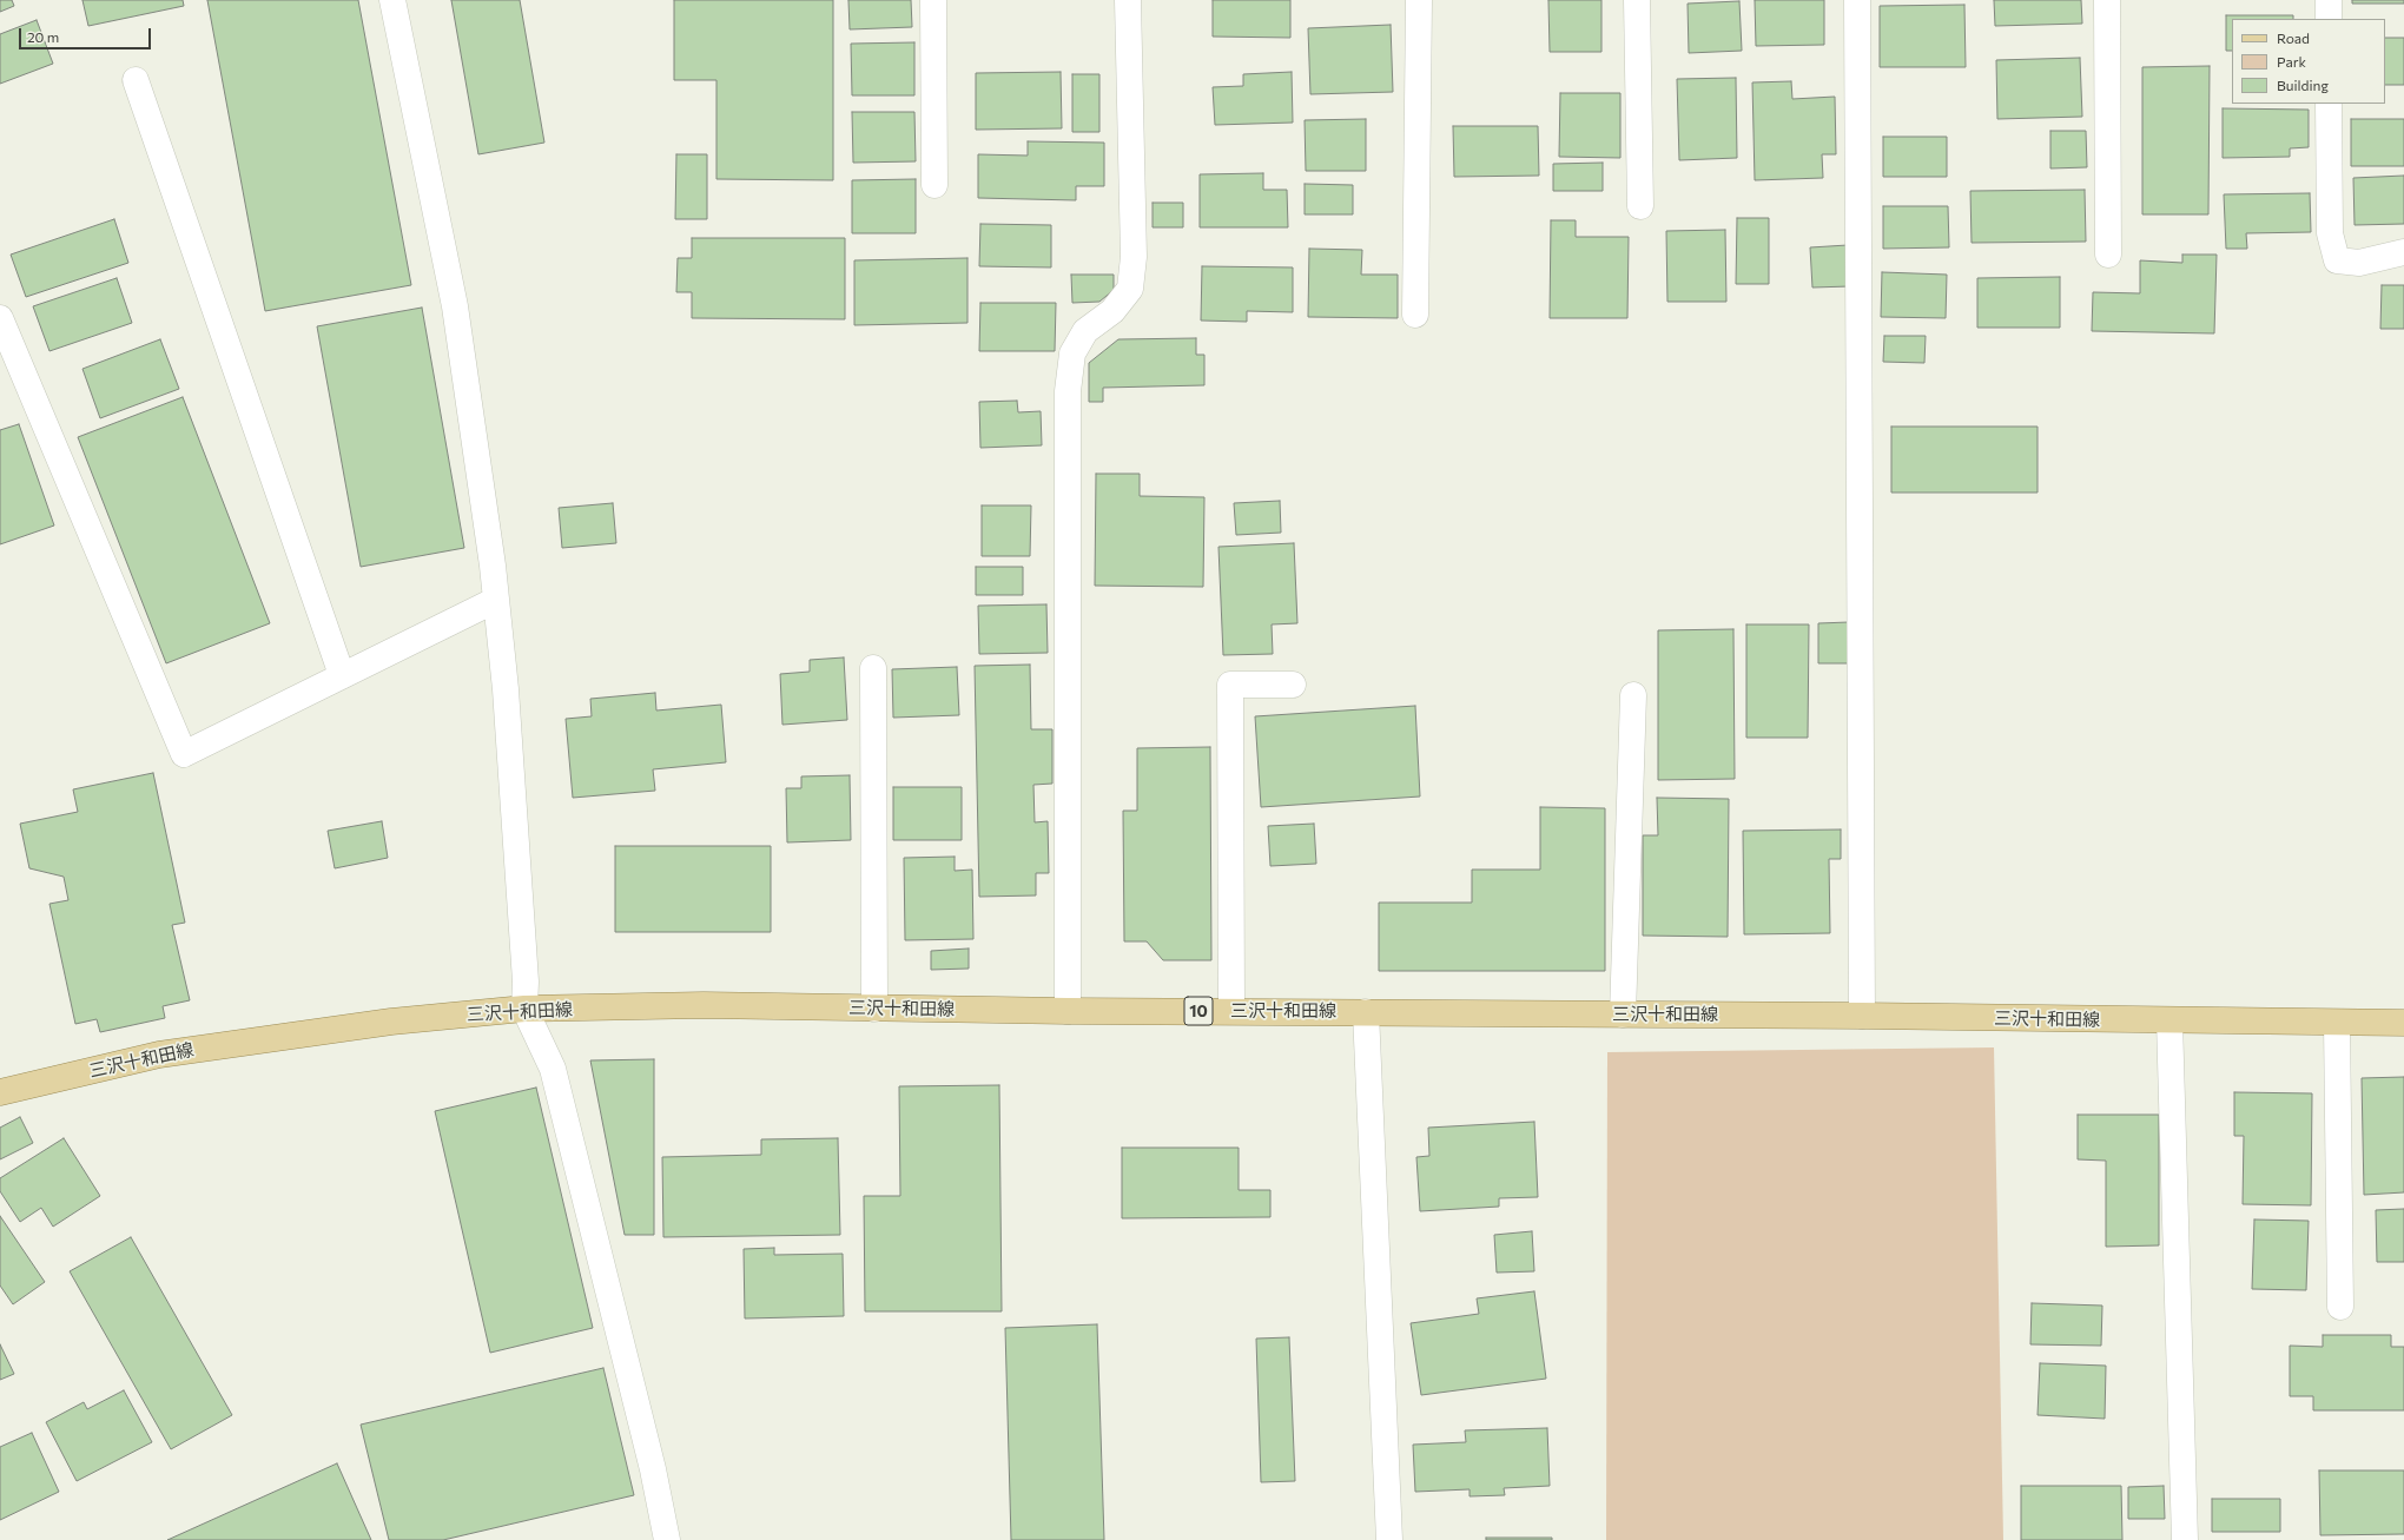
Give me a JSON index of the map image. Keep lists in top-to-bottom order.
{
  "streets": {
    "main road": ["三沢十和田線", "10"]
  },
  "legend": ["Road", "Park", "Building"],
  "scale_bar": "20 m"
}
